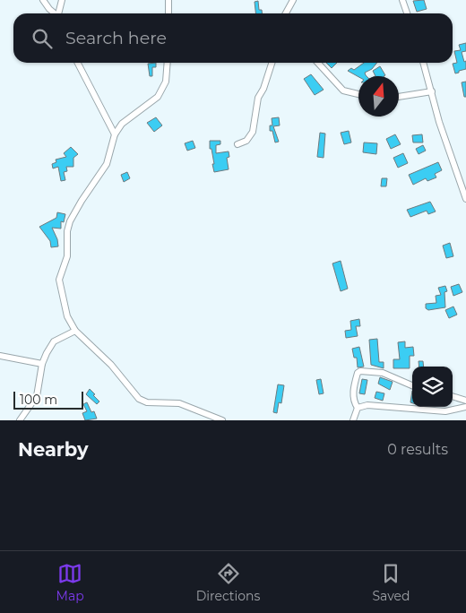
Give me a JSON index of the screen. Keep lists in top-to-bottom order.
{
  "scale_bar": "100 m",
  "north": "top",
  "page": {
    "search": "Search here",
    "scale": "100 m",
    "heading": ["Nearby", "0 results"],
    "nav": ["Map", "Directions", "Saved"]
  }
}
